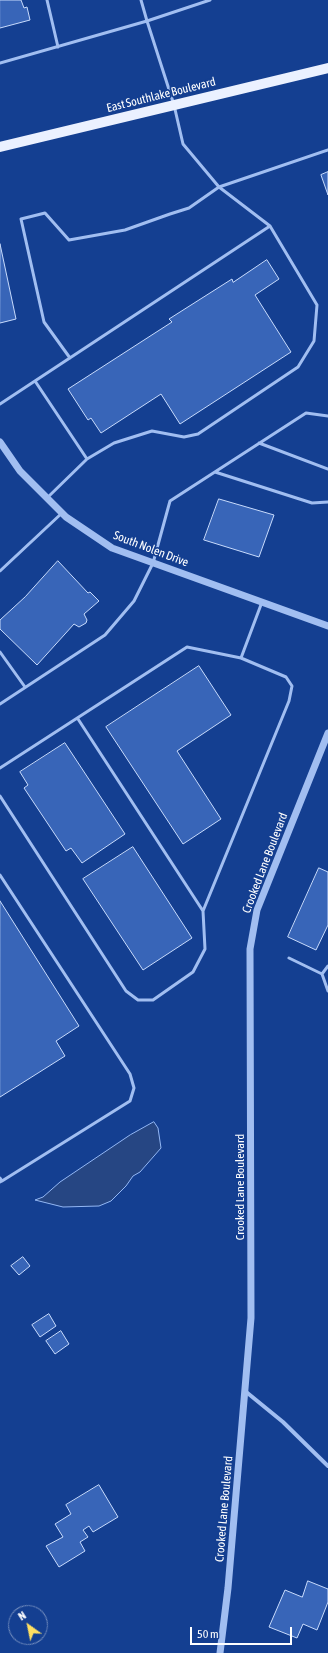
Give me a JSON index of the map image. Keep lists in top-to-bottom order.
{
  "streets": {
    "main road": ["East Southlake Boulevard"],
    "street": ["South Nolen Drive", "Crooked Lane Boulevard"]
  },
  "scale_bar": "50 m",
  "north": "top left"
}
